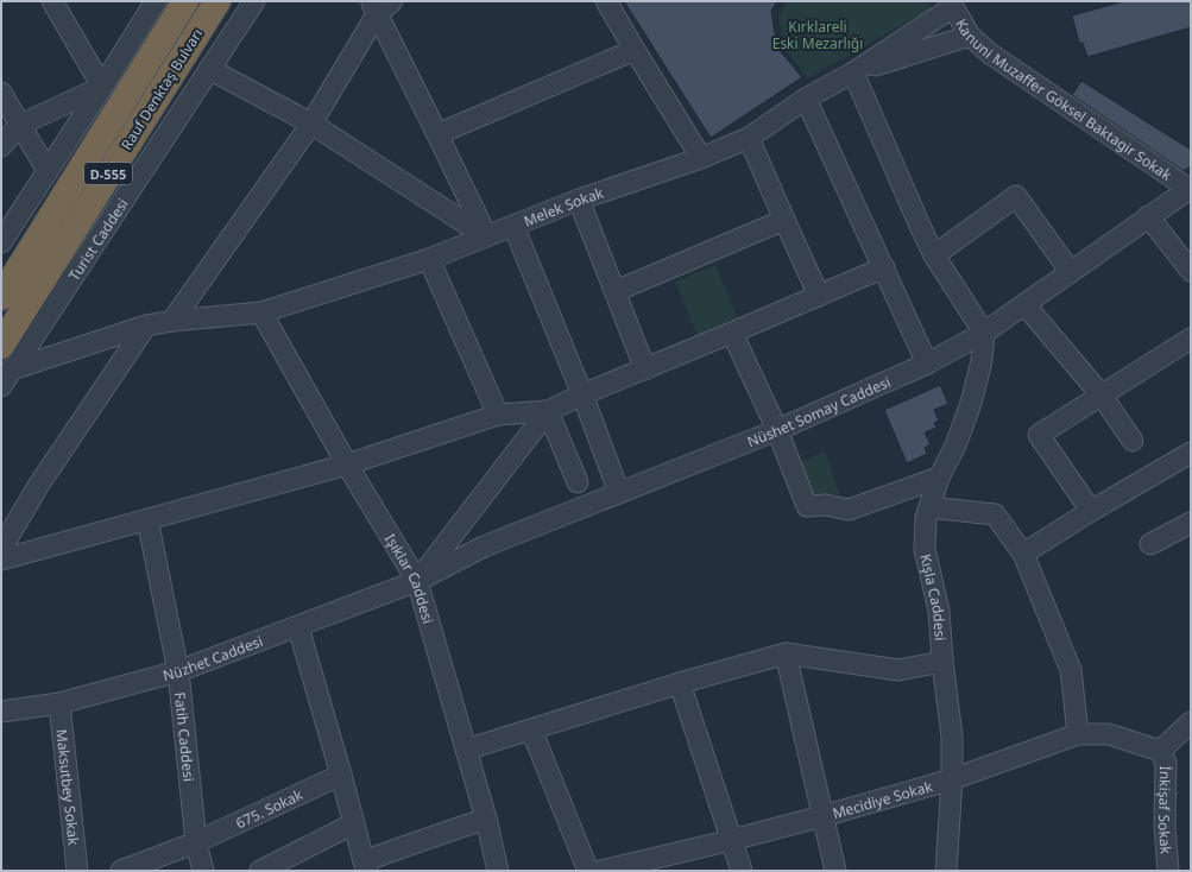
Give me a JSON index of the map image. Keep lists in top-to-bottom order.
{
  "streets": {
    "highway": ["Rauf Denktaş Bulvarı", "D-555"],
    "street": [
      "Kanuni Muzaffer Göksel Baktagir Sokak",
      "Melek Sokak",
      "Turist Caddesi",
      "Nüshet Somay Caddesi",
      "Işıklar Caddesi",
      "Kışla Caddesi",
      "Nüzhet Caddesi",
      "Fatih Caddesi",
      "Maksutbey Sokak",
      "Mecidiye Sokak",
      "675. Sokak",
      "İnkişaf Sokak"
    ]
  },
  "crossings": [
    ["Kanuni Muzaffer Göksel Baktagir Sokak", "Melek Sokak"],
    ["Kanuni Muzaffer Göksel Baktagir Sokak", "Nüshet Somay Caddesi"],
    ["Melek Sokak", "Turist Caddesi"],
    ["Melek Sokak", "Işıklar Caddesi"],
    ["Nüshet Somay Caddesi", "Işıklar Caddesi"],
    ["Nüshet Somay Caddesi", "Kışla Caddesi"],
    ["Nüshet Somay Caddesi", "Nüzhet Caddesi"],
    ["Işıklar Caddesi", "Nüzhet Caddesi"],
    ["Kışla Caddesi", "Mecidiye Sokak"],
    ["Nüzhet Caddesi", "Fatih Caddesi"],
    ["Nüzhet Caddesi", "Maksutbey Sokak"],
    ["Fatih Caddesi", "675. Sokak"],
    ["Mecidiye Sokak", "İnkişaf Sokak"]
  ],
  "parks": ["Kırklareli Eski Mezarlığı"]
}
